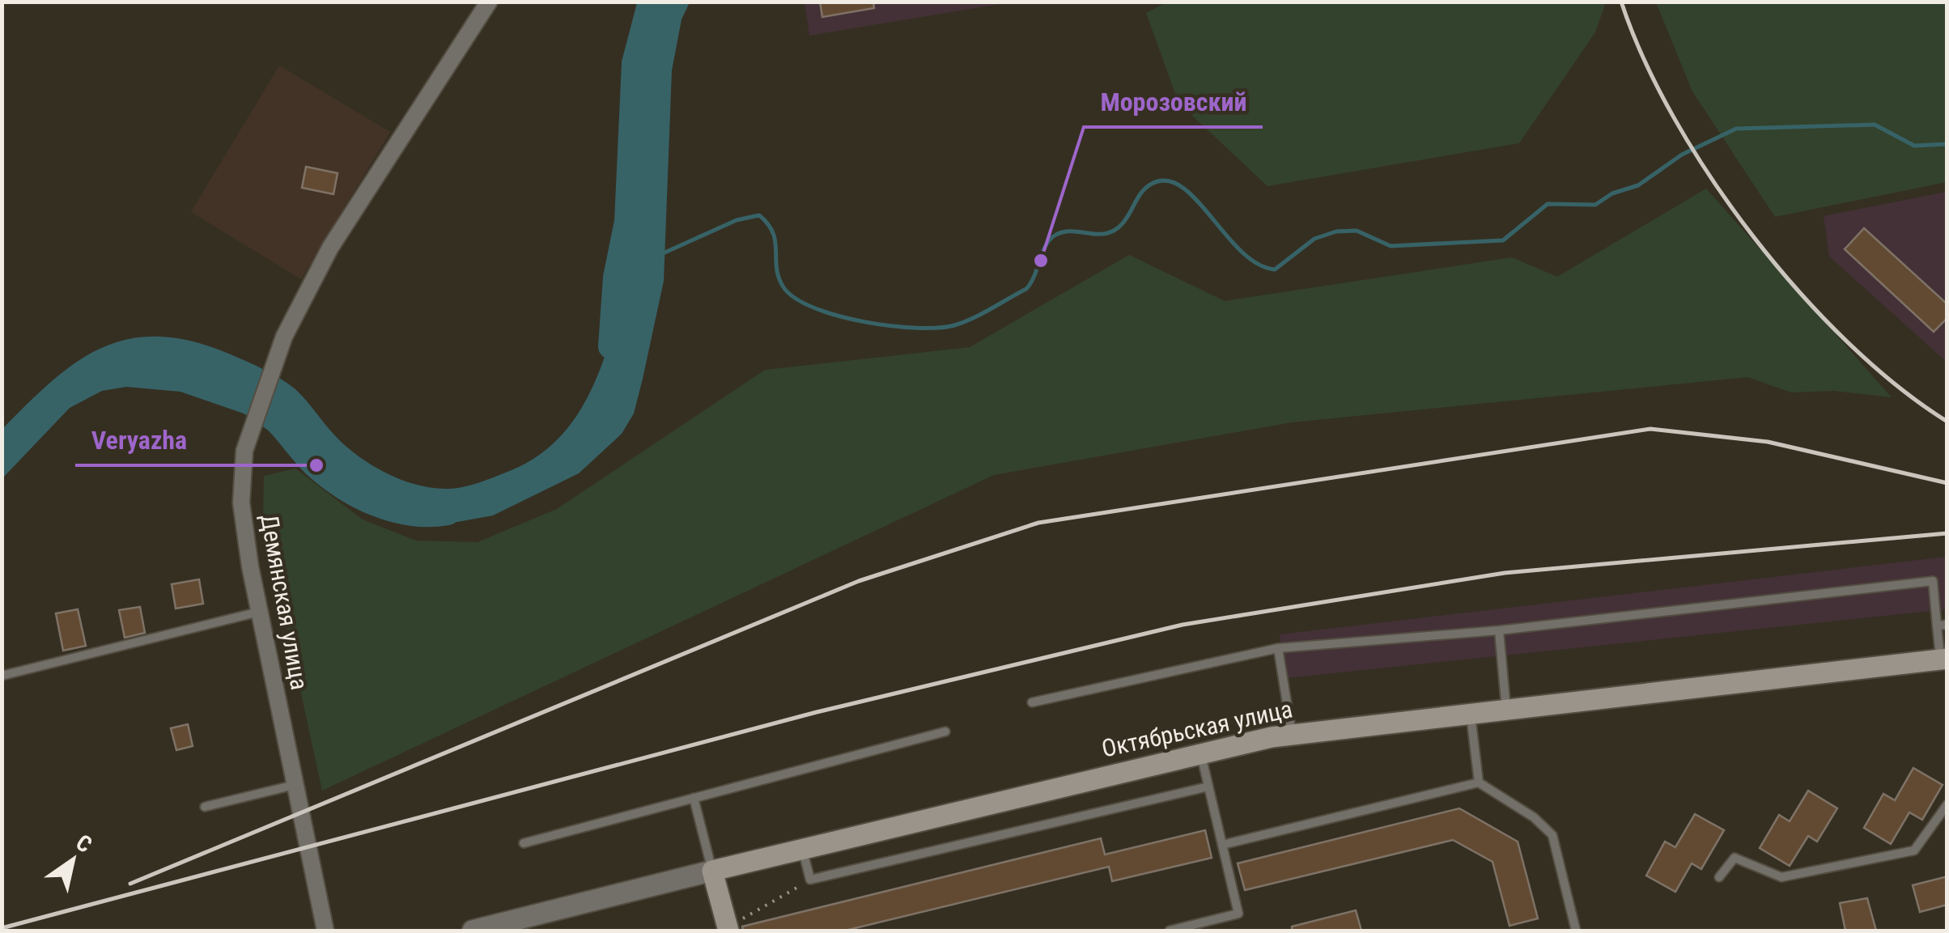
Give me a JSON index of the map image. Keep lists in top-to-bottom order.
{
  "streets": {
    "main road": ["Октябрьская улица"],
    "street": ["Демянская улица"]
  },
  "places": ["Морозовский", "Veryazha"],
  "north": "top right"
}
